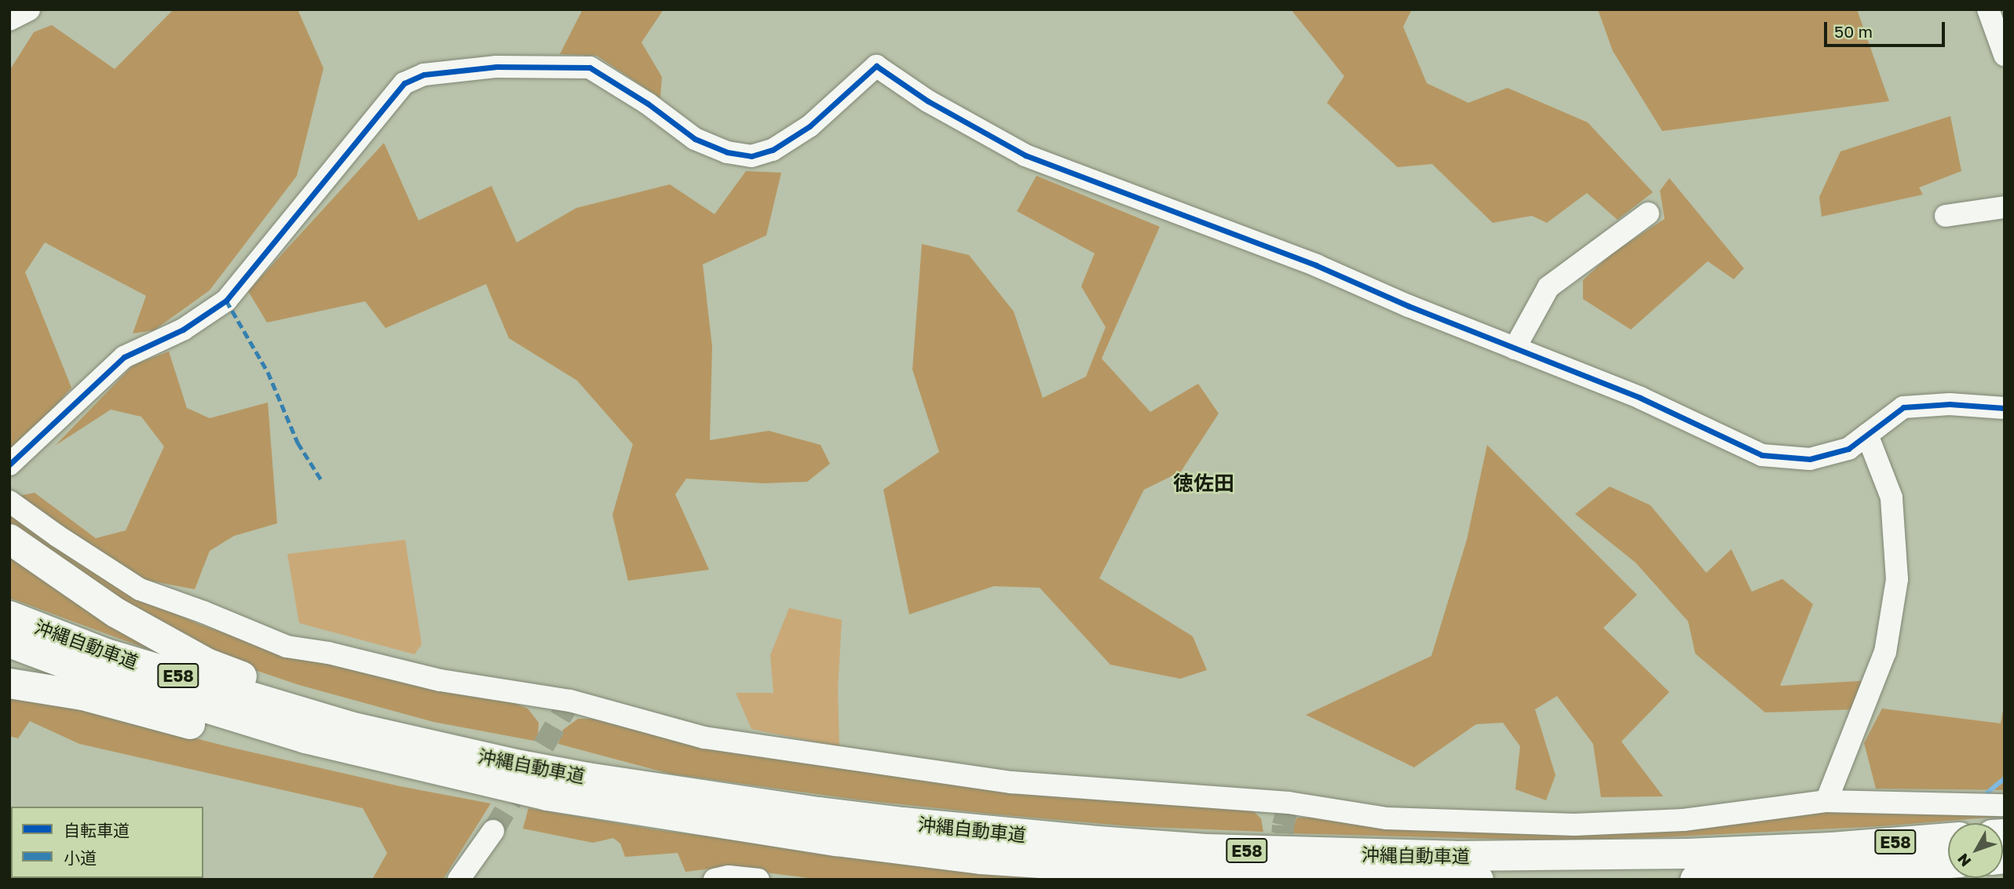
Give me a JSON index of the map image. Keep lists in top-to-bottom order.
{
  "streets": {
    "highway": ["沖縄自動車道", "E58"]
  },
  "districts": ["徳佐田"],
  "legend": ["自転車道", "小道"],
  "scale_bar": "50 m",
  "north": "bottom left"
}
